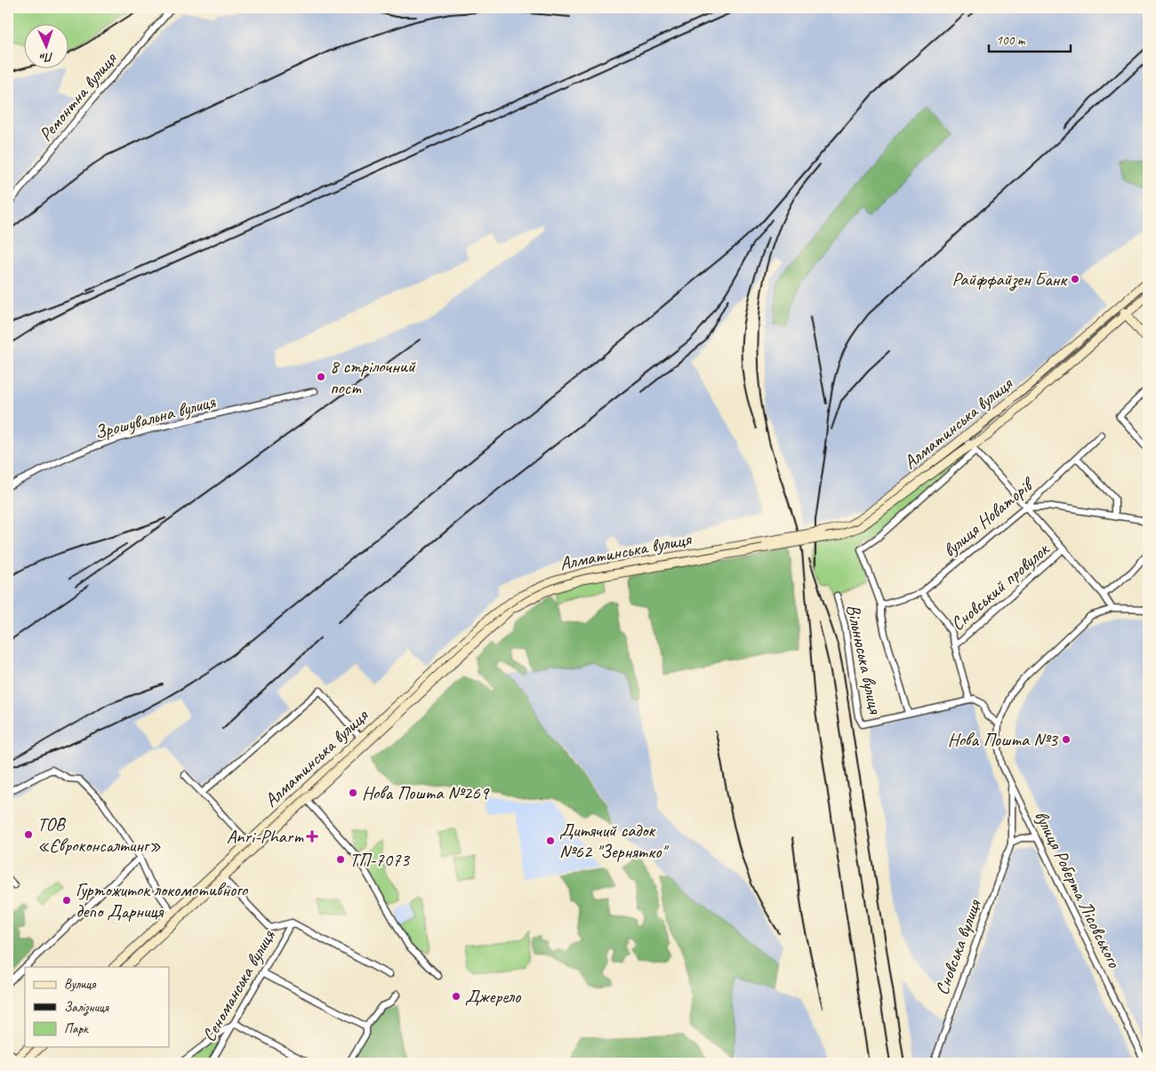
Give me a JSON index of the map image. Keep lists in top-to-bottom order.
{
  "streets": {
    "street": [
      "Ремонтна вулиця",
      "Зрошувальна вулиця",
      "Алматинська вулиця",
      "вулиця Новаторів",
      "Сновський провулок",
      "Вільнюська вулиця",
      "вулиця Роберта Лісовського",
      "Сновська вулиця",
      "Сеноманська вулиця"
    ]
  },
  "crossings": [
    ["Алматинська вулиця", "вулиця Новаторів"],
    ["вулиця Роберта Лісовського", "Сновська вулиця"]
  ],
  "places": {
    "other": [
      "Райффайзен Банк",
      "8 стрілочний пост",
      "Нова Пошта №3",
      "Нова Пошта №269",
      "ТОВ «Євроконсалтинг»",
      "Дитячий садок №62 \"Зернятко\"",
      "ТП-7073",
      "Гуртожиток локомотивного депо Дарниця",
      "Джерело"
    ],
    "health": ["Anri-Pharm"]
  },
  "legend": ["Вулиця", "Залізниця", "Парк"],
  "scale_bar": "100 m",
  "north": "bottom"
}
